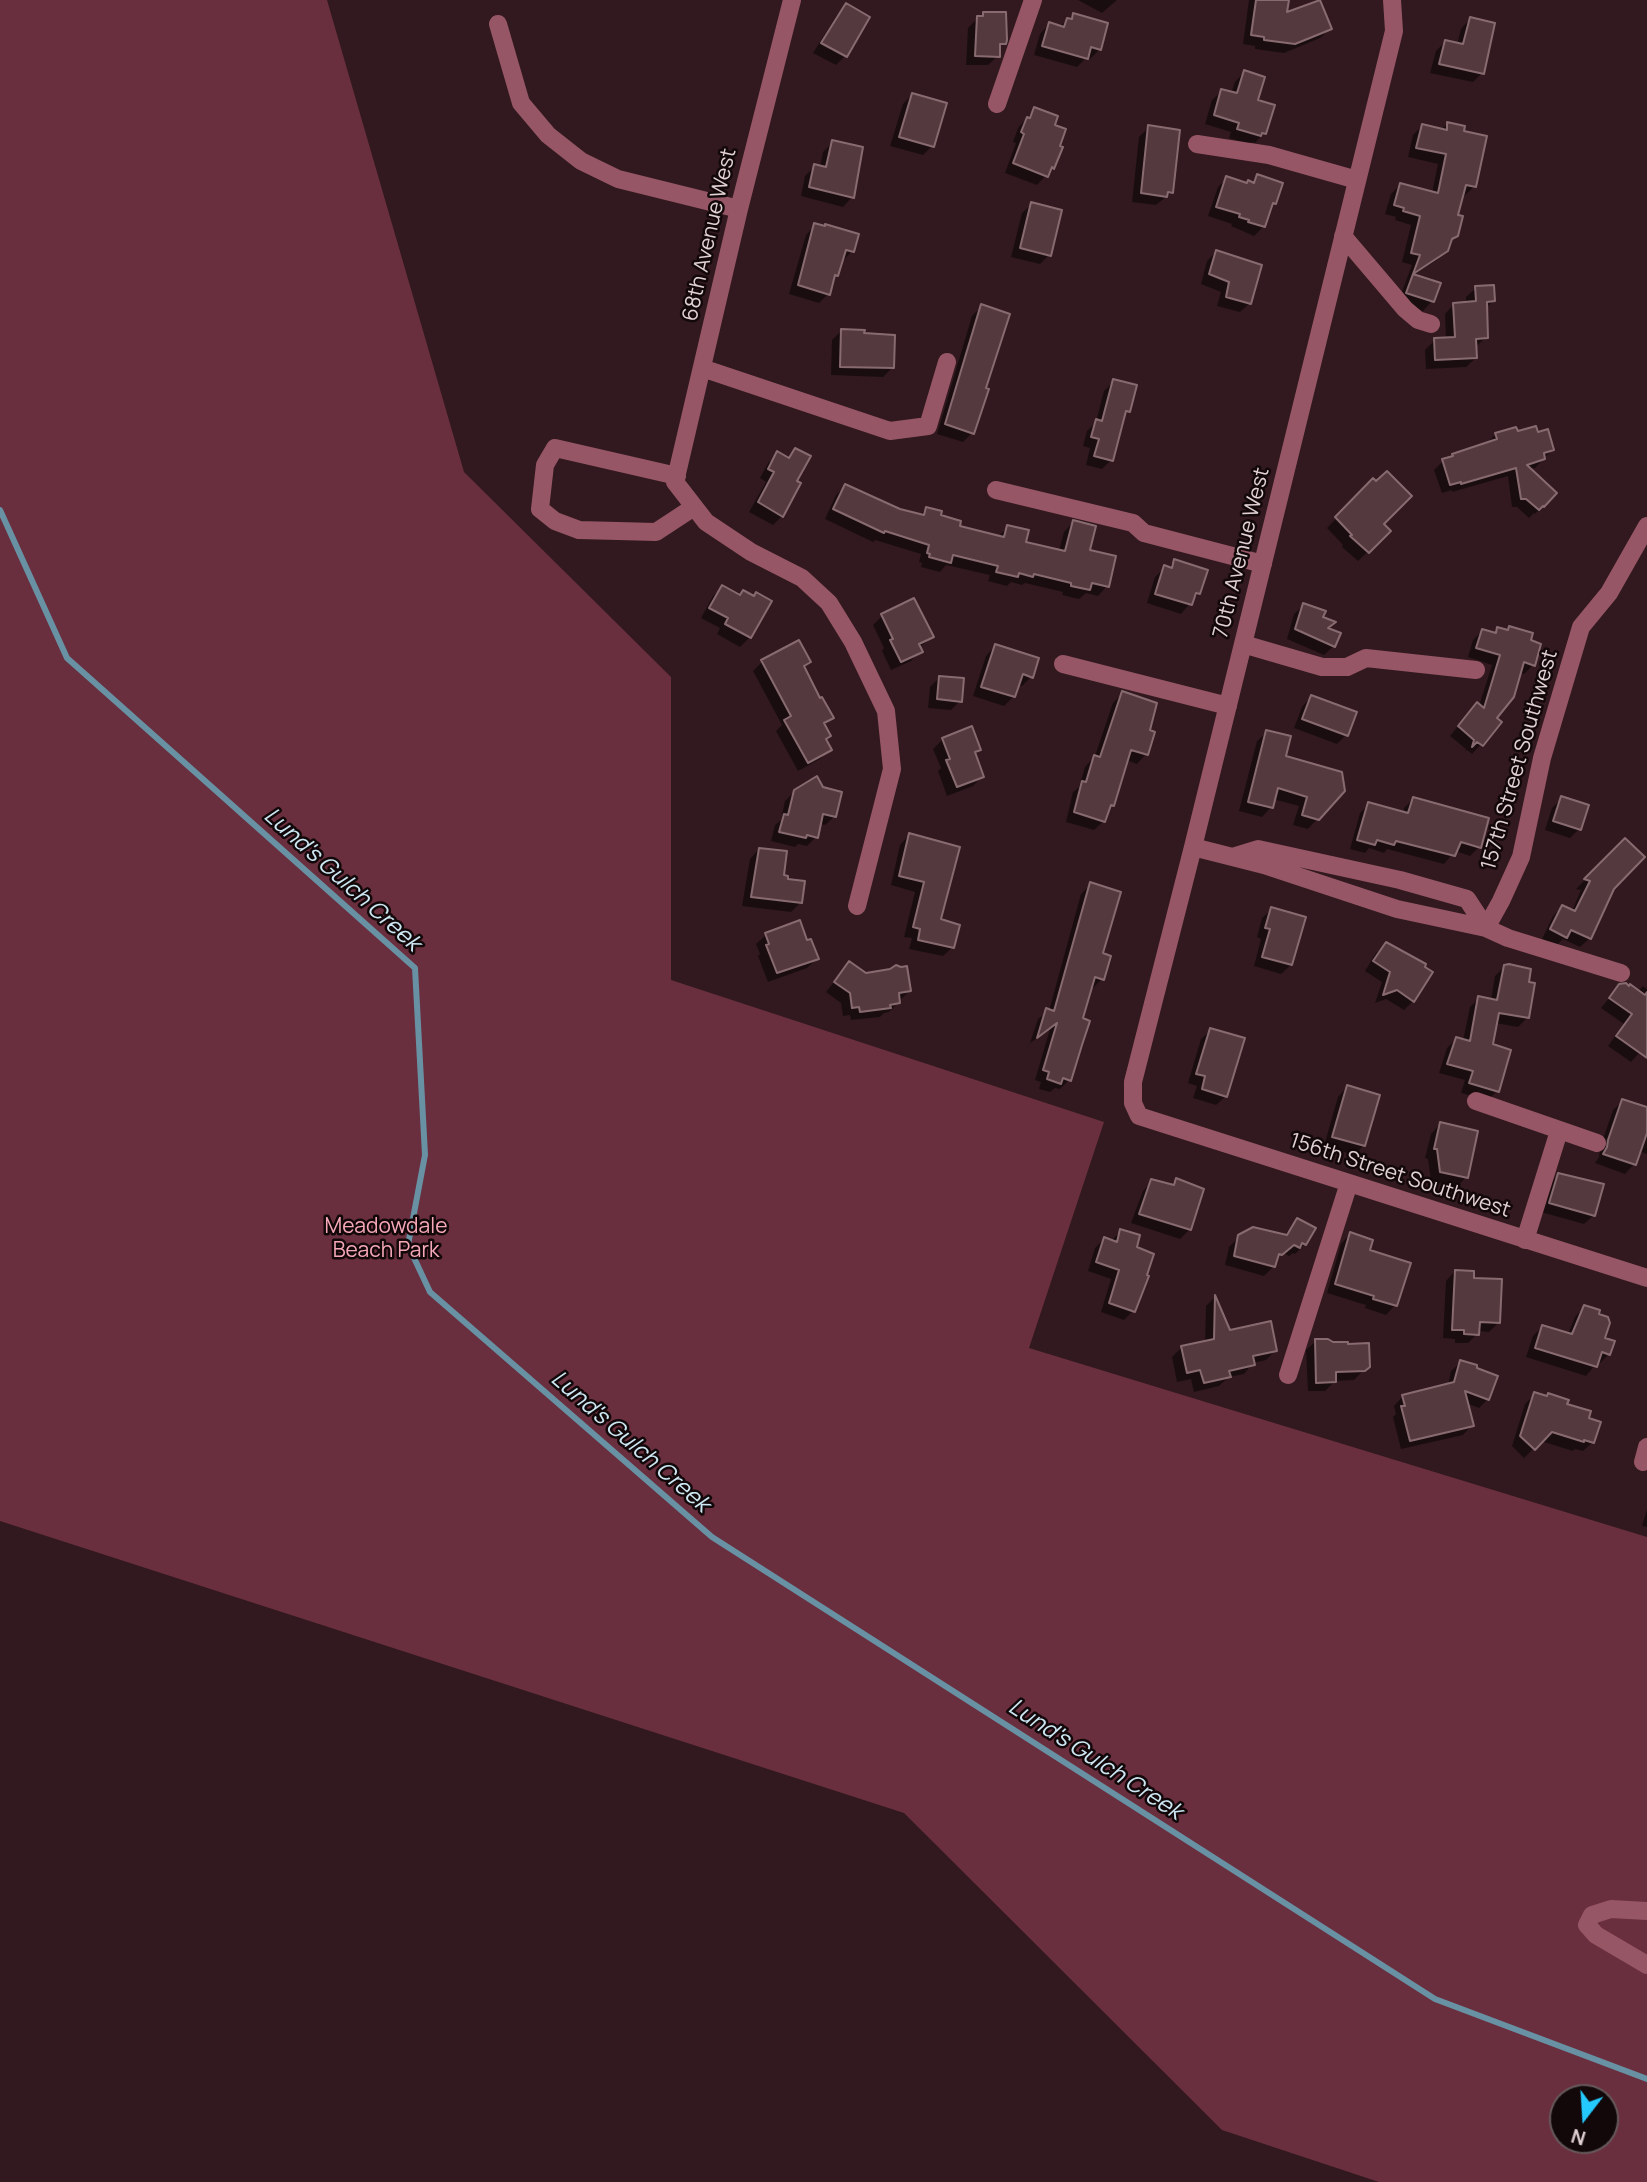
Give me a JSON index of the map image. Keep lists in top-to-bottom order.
{
  "streets": {
    "street": [
      "68th Avenue West",
      "70th Avenue West",
      "157th Street Southwest",
      "156th Street Southwest"
    ]
  },
  "crossings": [
    ["70th Avenue West", "156th Street Southwest"]
  ],
  "water": ["Lund's Gulch Creek"],
  "parks": ["Meadowdale Beach Park"],
  "north": "bottom"
}
